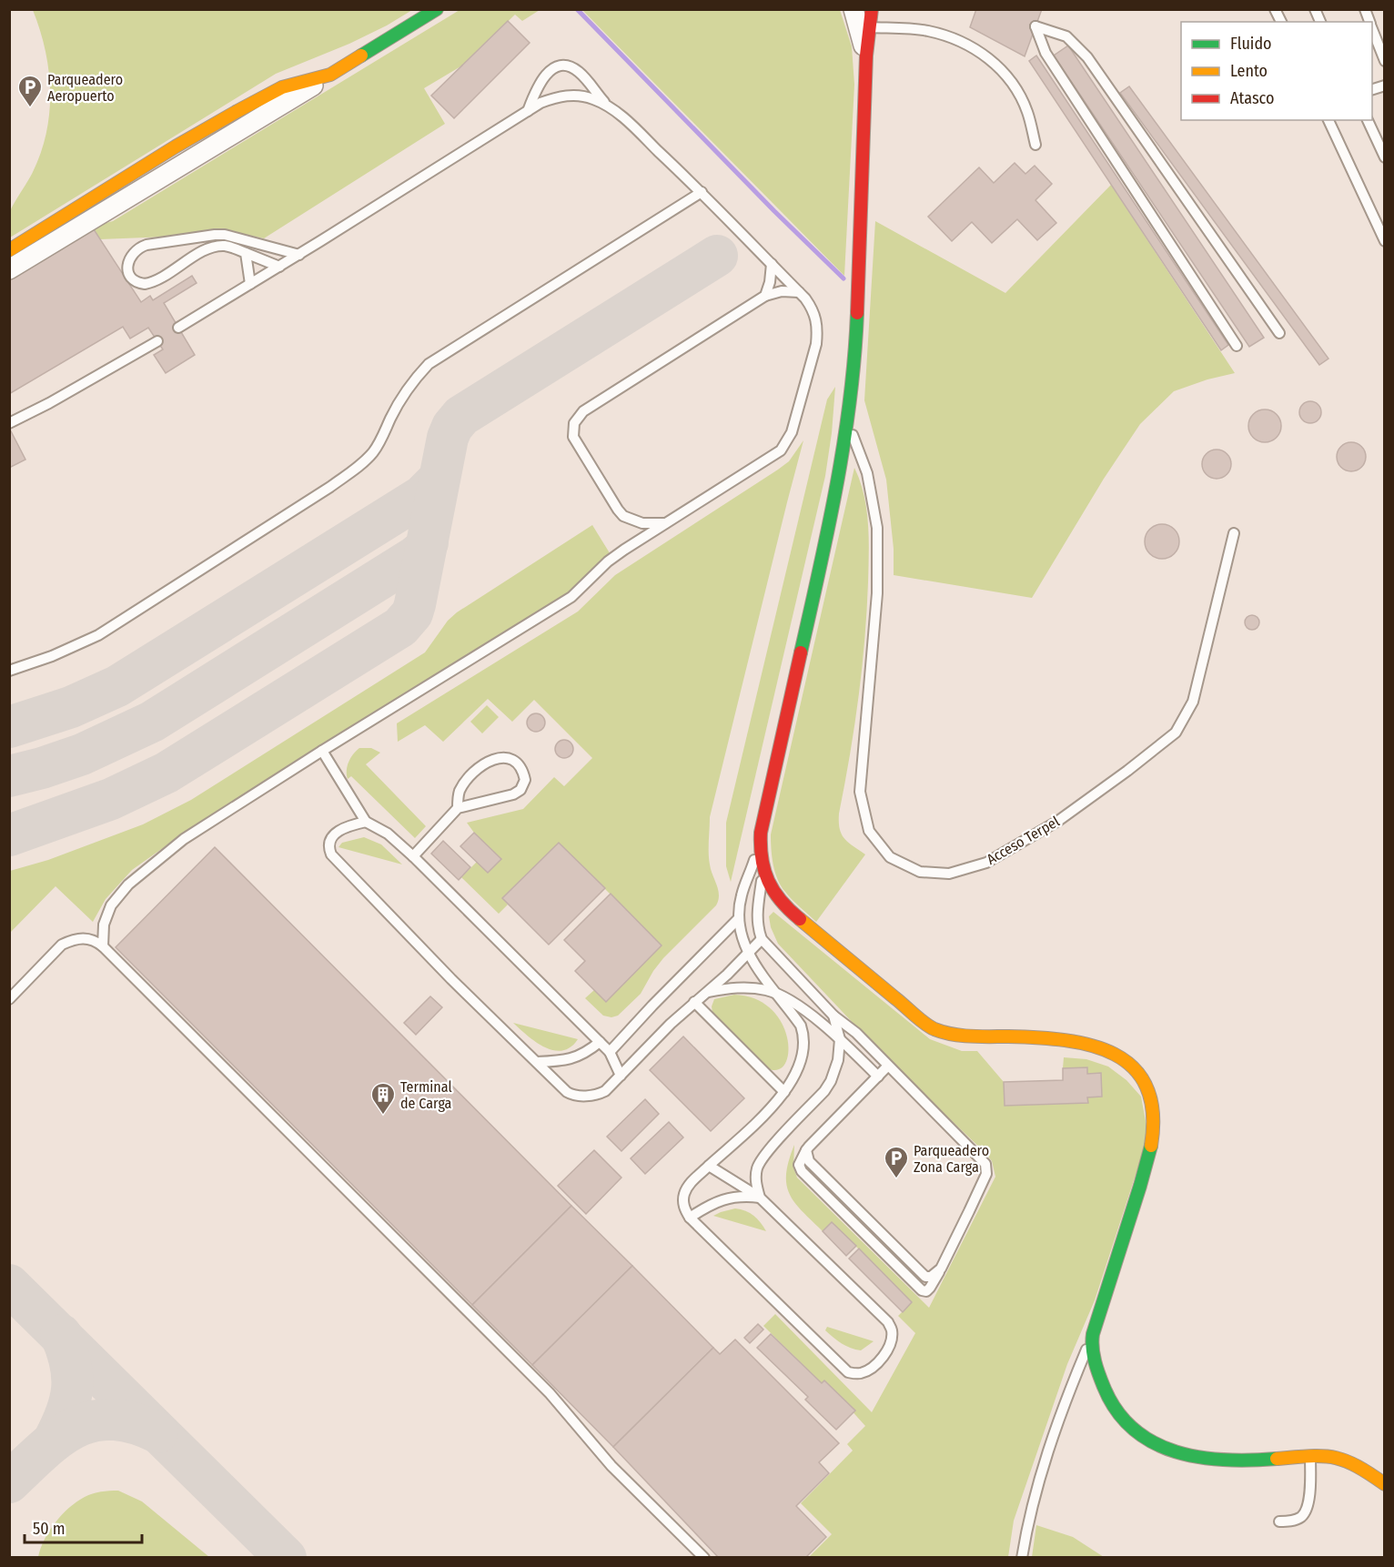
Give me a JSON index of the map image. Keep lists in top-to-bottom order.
{
  "streets": {
    "lane": ["Acceso Terpel"]
  },
  "places": {
    "parking": ["Parqueadero Aeropuerto", "Parqueadero Zona Carga"],
    "building": ["Terminal de Carga"]
  },
  "legend": ["Fluido", "Lento", "Atasco"],
  "scale_bar": "50 m"
}
